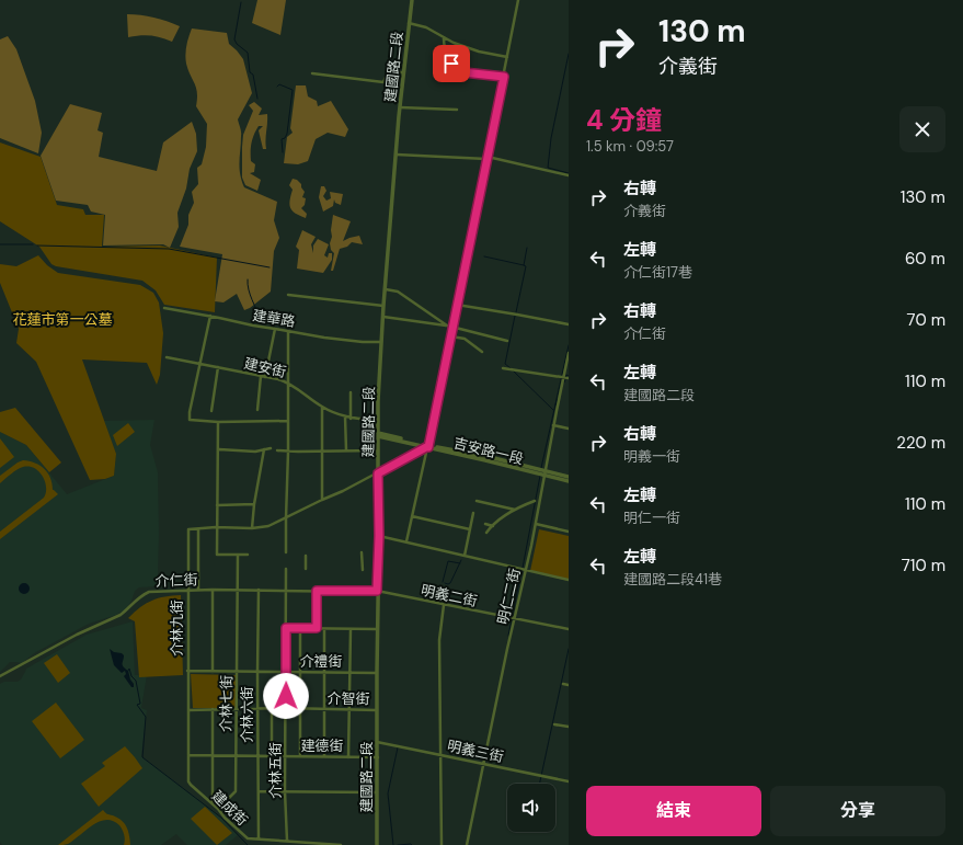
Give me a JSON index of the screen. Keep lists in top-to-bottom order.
{
  "streets": {
    "street": [
      "建國路二段",
      "建華路",
      "建安街",
      "吉安路一段",
      "介仁街",
      "明義二街",
      "明仁二街",
      "介林九街",
      "介禮街",
      "介智街",
      "介林七街",
      "介林六街",
      "建德街",
      "明義三街",
      "介林五街",
      "建成街"
    ]
  },
  "crossings": [
    ["建國路二段", "建華路"],
    ["建國路二段", "建安街"],
    ["建國路二段", "吉安路一段"],
    ["建國路二段", "介仁街"],
    ["建國路二段", "明義二街"],
    ["建國路二段", "介禮街"],
    ["建國路二段", "介智街"],
    ["建國路二段", "建德街"],
    ["建國路二段", "明義三街"],
    ["吉安路一段", "明仁二街"],
    ["介仁街", "明義二街"],
    ["介仁街", "介林九街"],
    ["介仁街", "介林七街"],
    ["介仁街", "介林六街"],
    ["介仁街", "介林五街"],
    ["明義二街", "明仁二街"],
    ["明仁二街", "明義三街"],
    ["介林九街", "介禮街"],
    ["介林九街", "介智街"],
    ["介林九街", "建德街"],
    ["介林九街", "建成街"],
    ["介禮街", "介林七街"],
    ["介禮街", "介林六街"],
    ["介禮街", "介林五街"],
    ["介智街", "介林七街"],
    ["介智街", "介林六街"],
    ["介智街", "介林五街"],
    ["介林七街", "建德街"],
    ["介林七街", "建成街"],
    ["介林六街", "建德街"],
    ["介林六街", "建成街"],
    ["建德街", "介林五街"],
    ["建德街", "建成街"],
    ["介林五街", "建成街"]
  ],
  "parks": ["花蓮市第一公墓"],
  "page": {
    "turn": ["130 m", "介義街"],
    "heading": ["4 分鐘", "1.5 km · 09:57"],
    "list": [
      {
        "name": "右轉",
        "note": "介義街",
        "value": "130 m"
      },
      {
        "name": "左轉",
        "note": "介仁街17巷",
        "value": "60 m"
      },
      {
        "name": "右轉",
        "note": "介仁街",
        "value": "70 m"
      },
      {
        "name": "左轉",
        "note": "建國路二段",
        "value": "110 m"
      },
      {
        "name": "右轉",
        "note": "明義一街",
        "value": "220 m"
      },
      {
        "name": "左轉",
        "note": "明仁一街",
        "value": "110 m"
      },
      {
        "name": "左轉",
        "note": "建國路二段41巷",
        "value": "710 m"
      }
    ],
    "buttons": ["結束", "分享"]
  }
}
